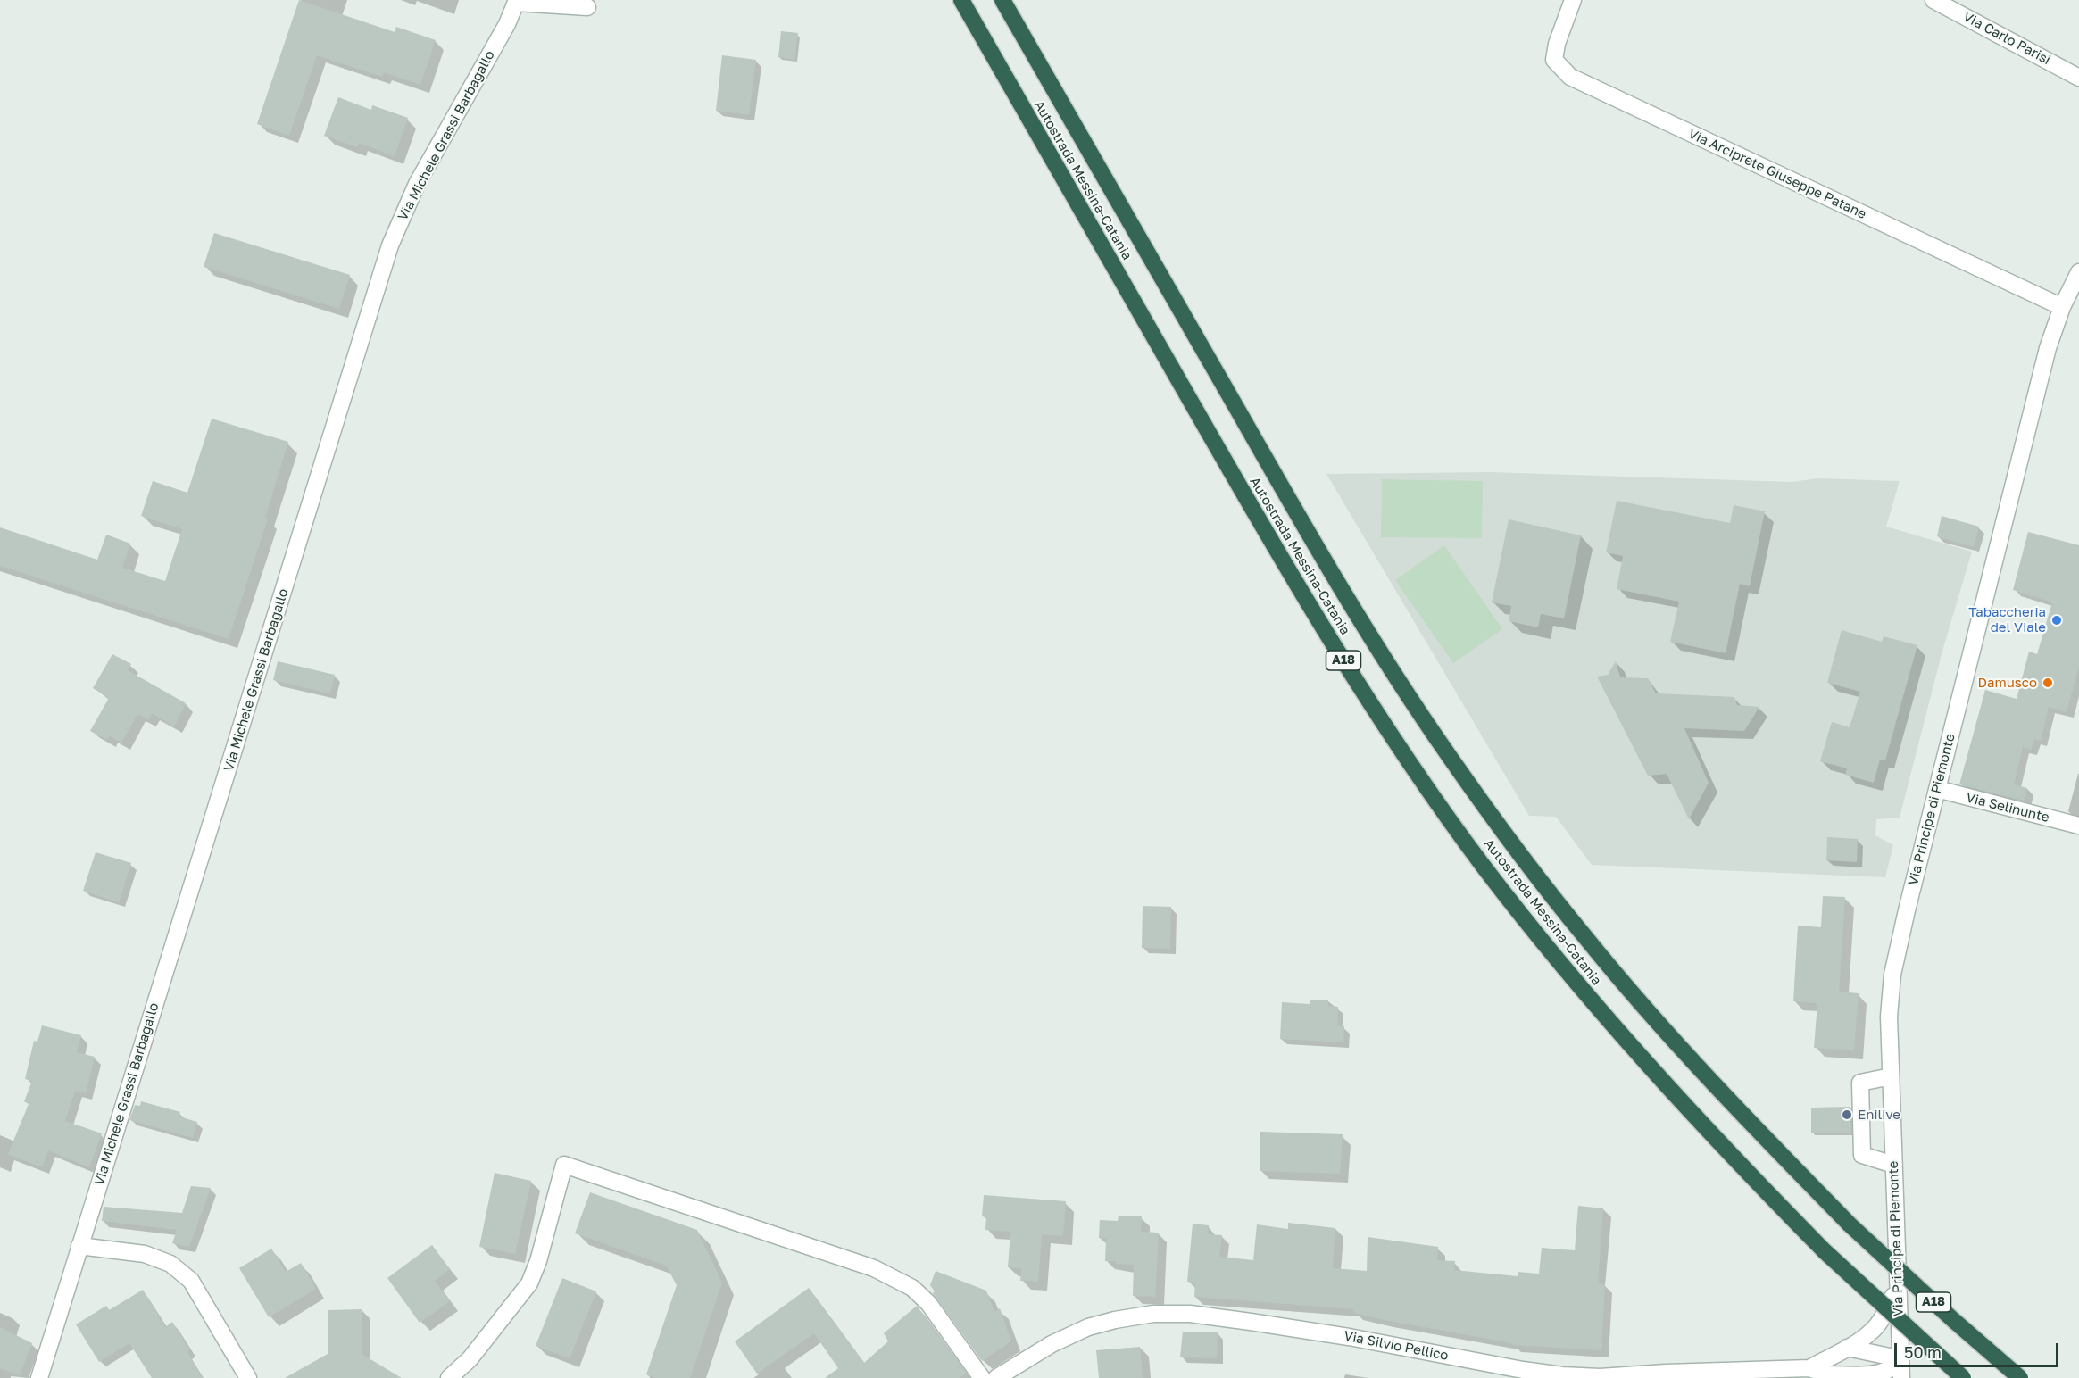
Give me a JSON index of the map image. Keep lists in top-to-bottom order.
{
  "streets": {
    "highway": ["Autostrada Messina-Catania", "A18"],
    "street": [
      "Via Carlo Parisi",
      "Via Michele Grassi Barbagallo",
      "Via Arciprete Giuseppe Patane",
      "Via Selinunte",
      "Via Principe di Piemonte",
      "Via Silvio Pellico"
    ]
  },
  "crossings": [
    ["Via Arciprete Giuseppe Patane", "Via Principe di Piemonte"],
    ["Via Selinunte", "Via Principe di Piemonte"]
  ],
  "places": ["Tabaccheria del Viale", "Damusco", "Enilive"],
  "scale_bar": "50 m"
}
